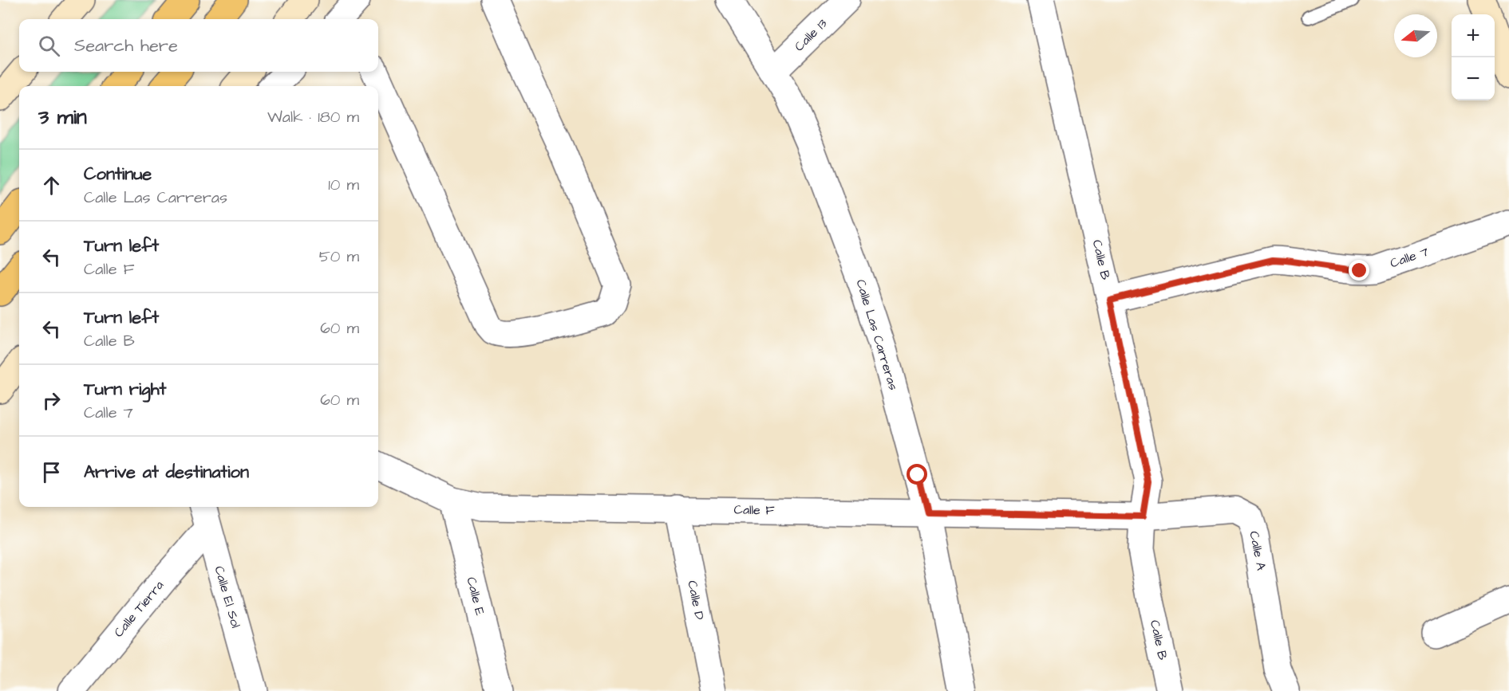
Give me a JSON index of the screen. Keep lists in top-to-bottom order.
{
  "streets": {
    "street": [
      "Calle 13",
      "Calle 7",
      "Calle B",
      "Calle Las Carreras",
      "Calle F",
      "Calle A",
      "Calle E",
      "Calle El Sol",
      "Calle D",
      "Calle Tierra"
    ]
  },
  "crossings": [
    ["Calle 13", "Calle Las Carreras"],
    ["Calle 7", "Calle B"],
    ["Calle B", "Calle F"],
    ["Calle B", "Calle A"],
    ["Calle Las Carreras", "Calle F"],
    ["Calle F", "Calle A"],
    ["Calle F", "Calle E"],
    ["Calle F", "Calle D"],
    ["Calle El Sol", "Calle Tierra"]
  ],
  "north": "left",
  "page": {
    "map_buttons": ["+", "−"],
    "search": "Search here",
    "heading": ["3 min", "Walk · 180 m"],
    "list": [
      ["Continue", "Calle Las Carreras", "10 m"],
      ["Turn left", "Calle F", "50 m"],
      ["Turn left", "Calle B", "60 m"],
      ["Turn right", "Calle 7", "60 m"],
      "Arrive at destination"
    ]
  }
}
